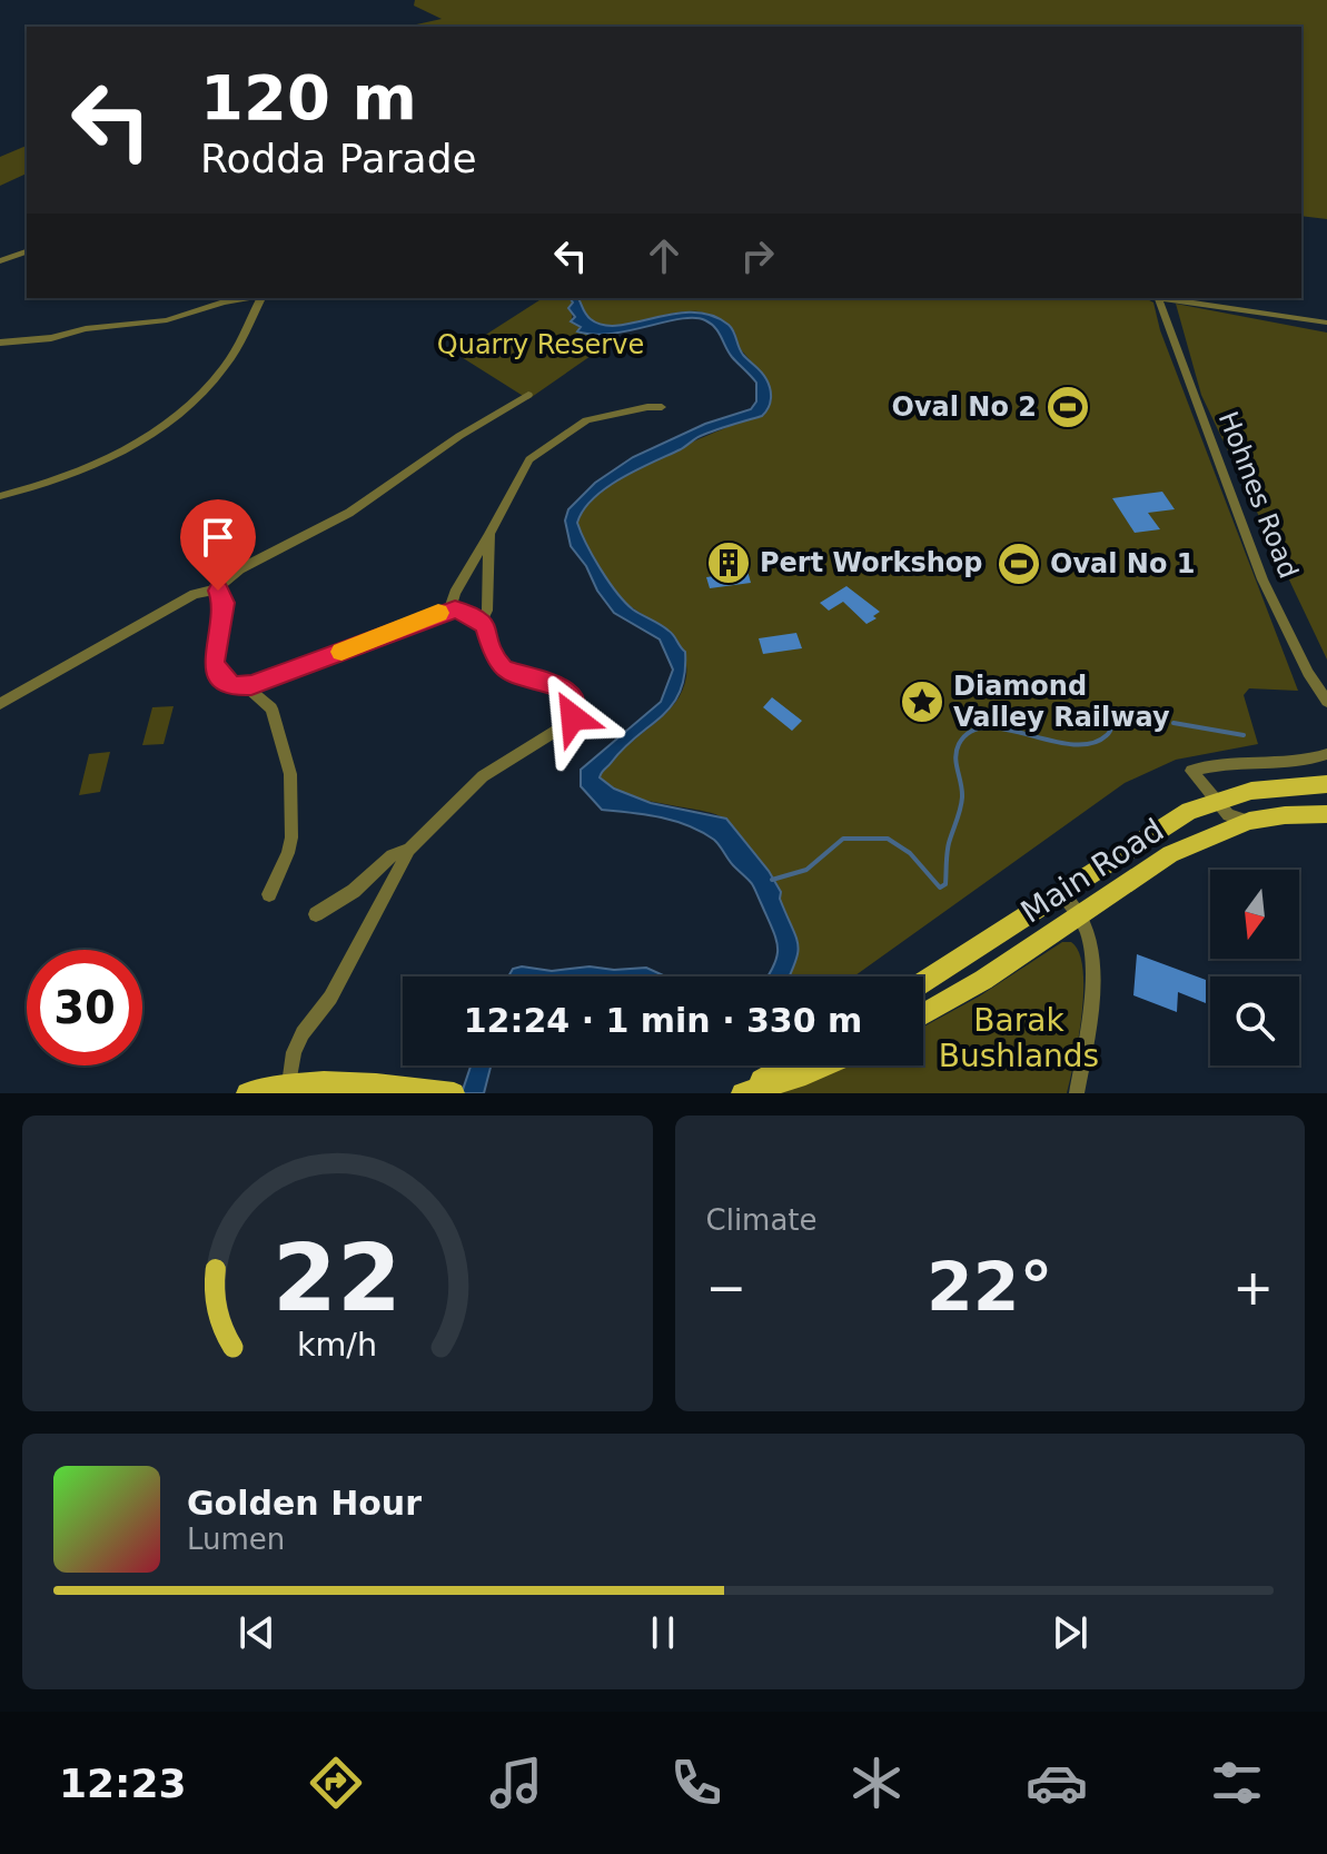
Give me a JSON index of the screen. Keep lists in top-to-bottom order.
{
  "streets": {
    "main road": ["Main Road"],
    "street": ["Hohnes Road"]
  },
  "parks": ["Quarry Reserve", "Barak Bushlands"],
  "places": {
    "sports": ["Oval No 2", "Oval No 1"],
    "building": ["Pert Workshop"],
    "place": ["Diamond Valley Railway"]
  },
  "north": "bottom",
  "page": {
    "turn": ["120 m", "Rodda Parade"],
    "limit": "30",
    "trip": "12:24 · 1 min · 330 m",
    "tile": "Climate",
    "heat": ["−", "22°", "+"],
    "song": ["Golden Hour", "Lumen"],
    "tabs": "12:23",
    "gauge": ["22", "km/h"]
  }
}
